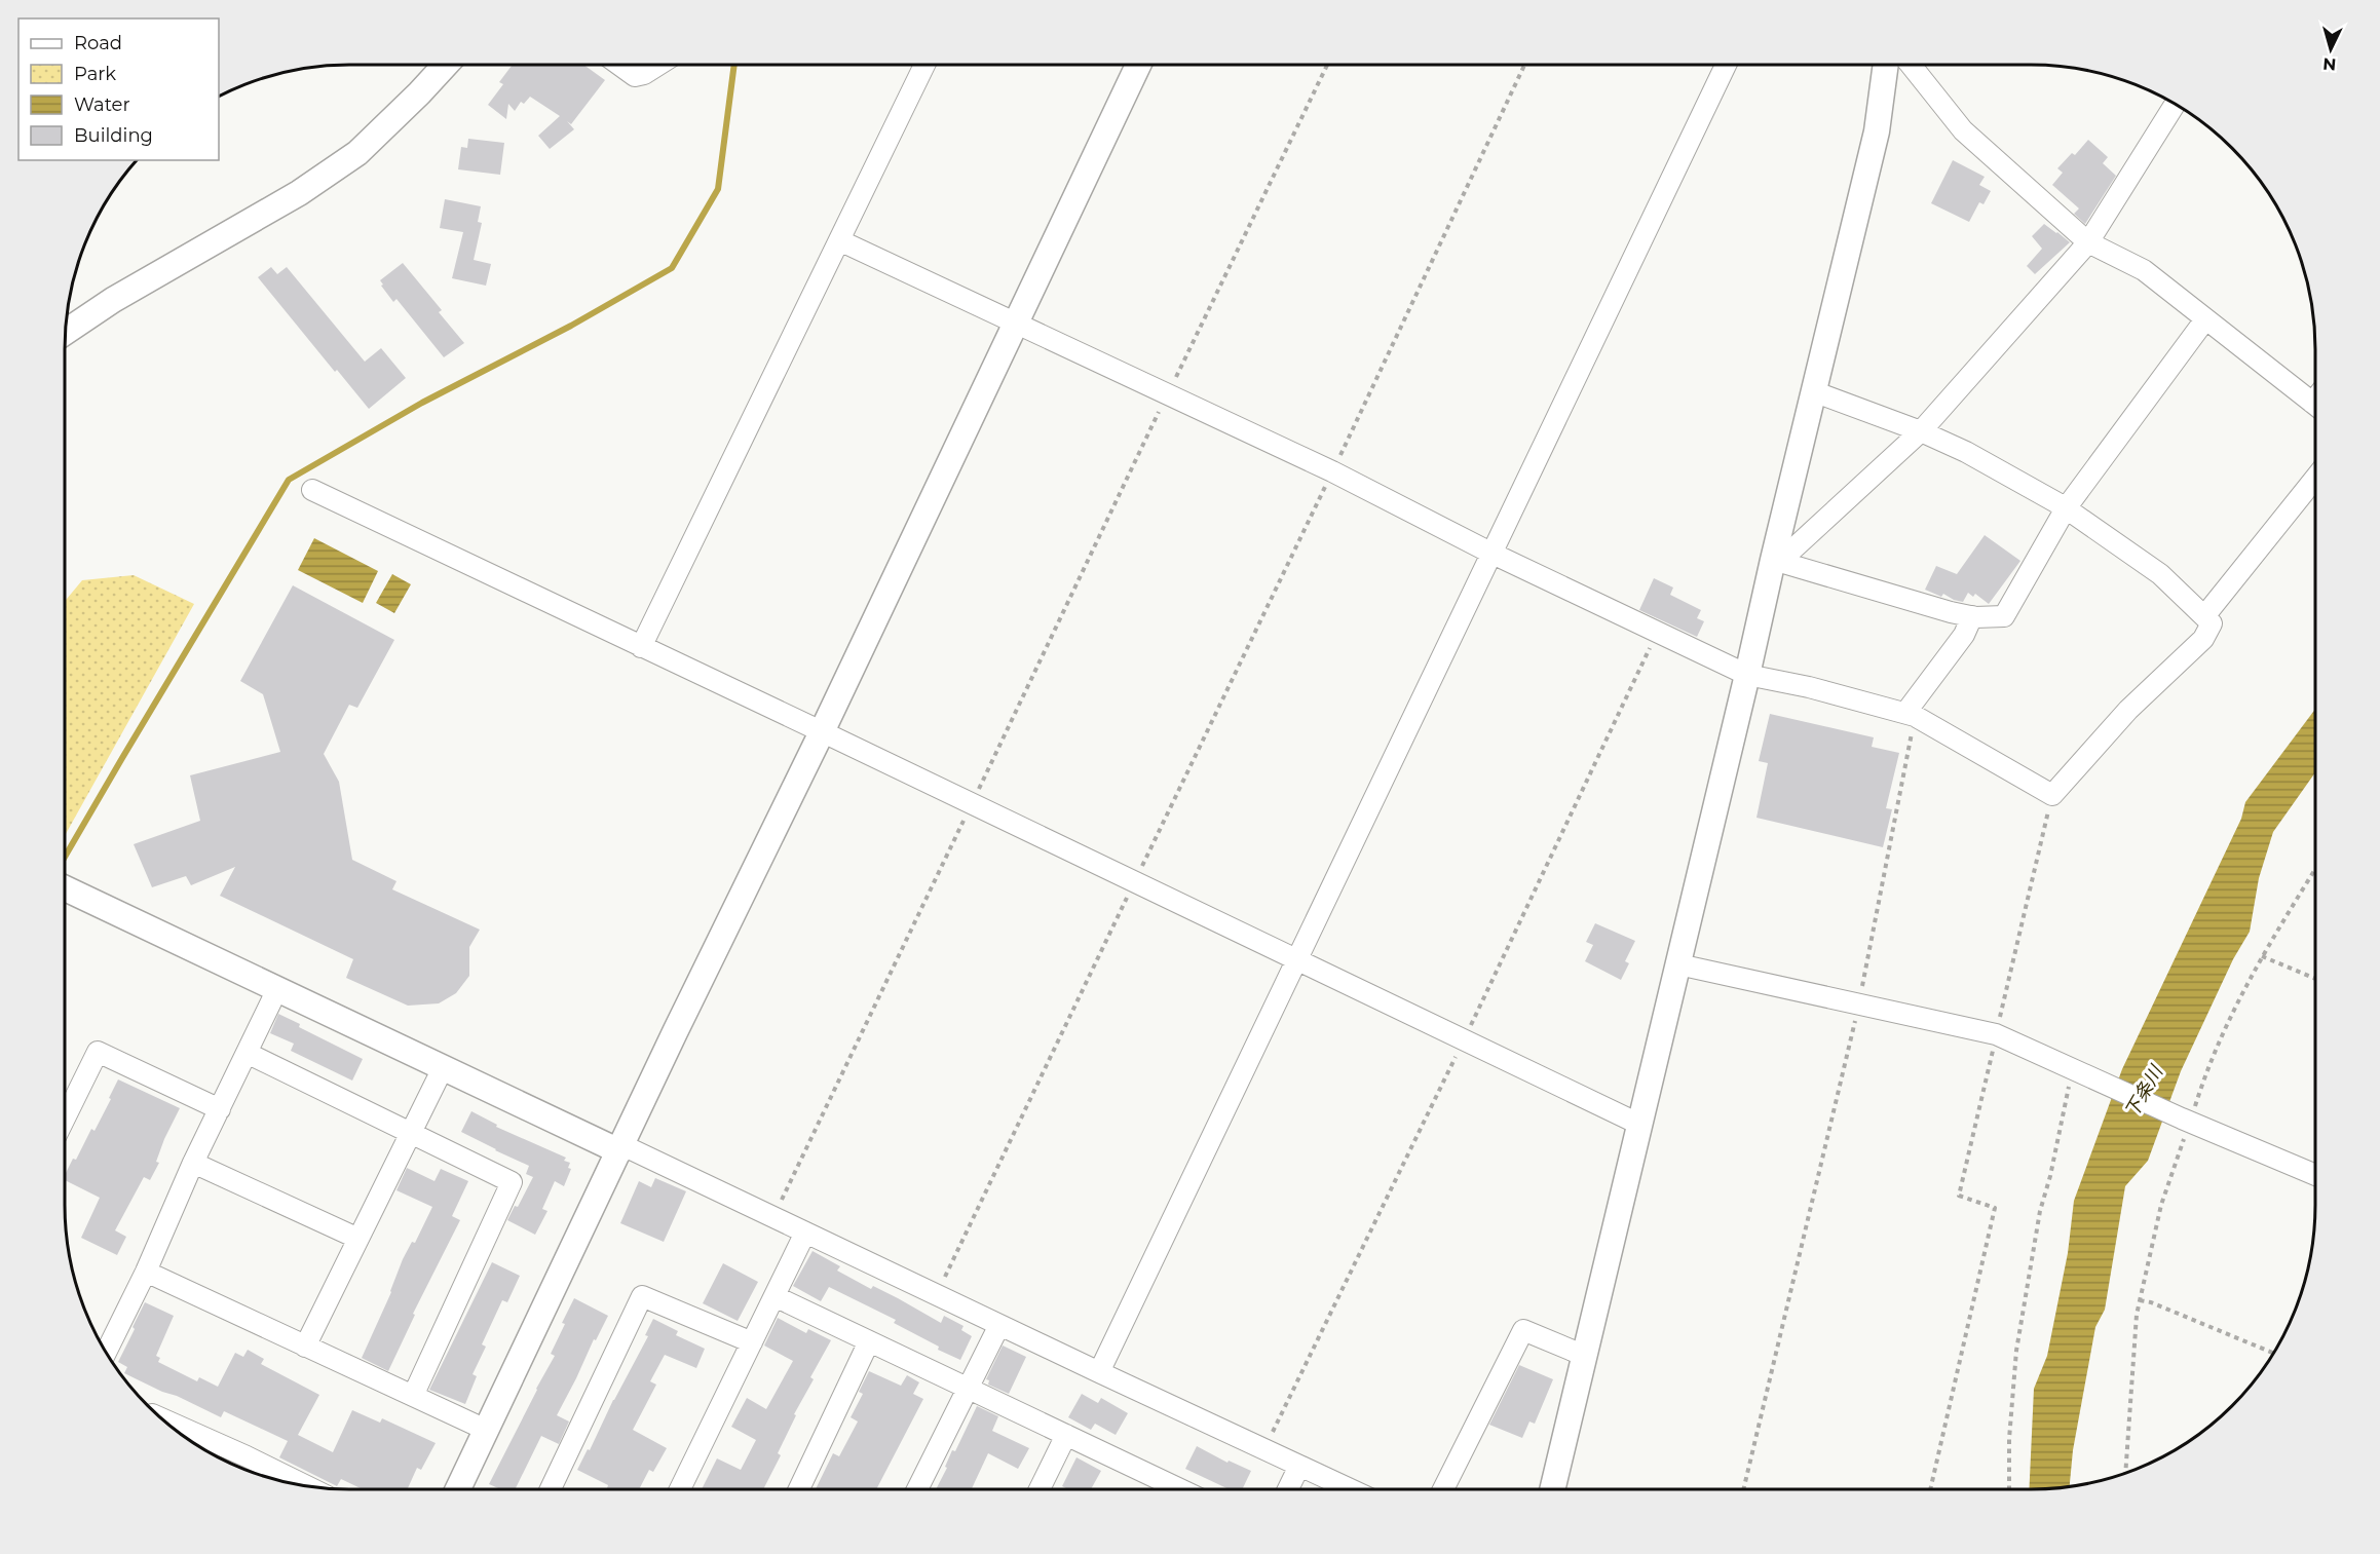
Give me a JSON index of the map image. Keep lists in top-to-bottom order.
{
  "water": ["下条川"],
  "legend": [
    "Road",
    "Park",
    "Water",
    "Building"
  ],
  "north": "bottom"
}
